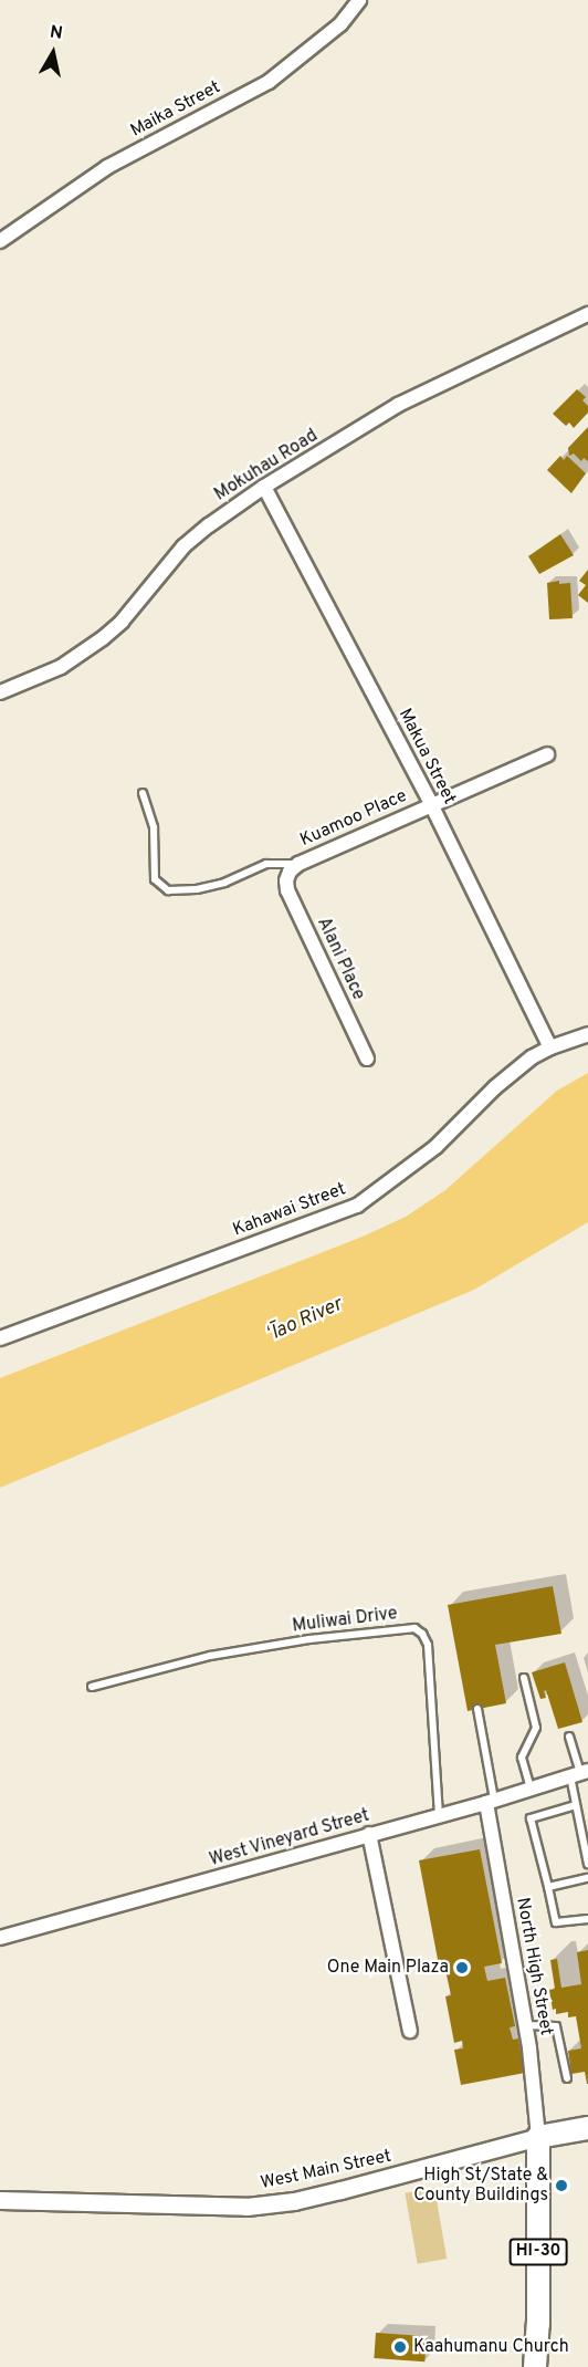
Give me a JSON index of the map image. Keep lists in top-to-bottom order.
{
  "streets": {
    "main road": ["HI-30"],
    "street": [
      "Maika Street",
      "Mokuhau Road",
      "Makua Street",
      "Kuamoo Place",
      "Alani Place",
      "Kahawai Street",
      "West Vineyard Street",
      "North High Street",
      "West Main Street"
    ],
    "lane": ["Muliwai Drive"]
  },
  "crossings": [
    ["Mokuhau Road", "Makua Street"],
    ["Makua Street", "Kuamoo Place"],
    ["Makua Street", "Kahawai Street"],
    ["Kuamoo Place", "Alani Place"],
    ["Muliwai Drive", "West Vineyard Street"],
    ["West Vineyard Street", "North High Street"],
    ["North High Street", "West Main Street"],
    ["North High Street", "HI-30"],
    ["West Main Street", "HI-30"]
  ],
  "water": ["ʻĪao River"],
  "places": ["One Main Plaza", "High St/State & County Buildings", "Kaahumanu Church"],
  "north": "top"
}
